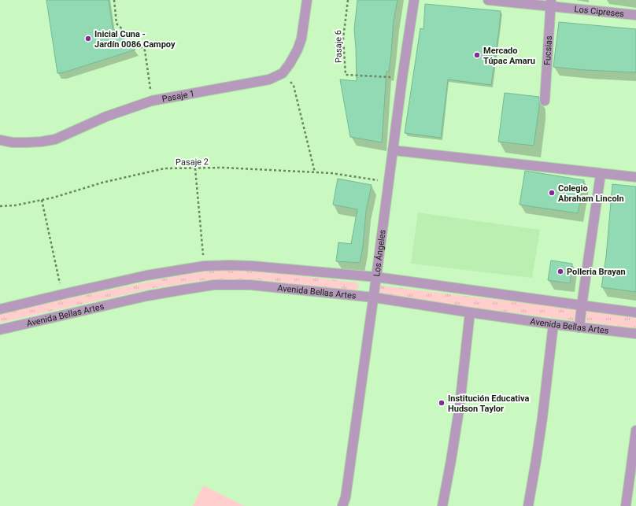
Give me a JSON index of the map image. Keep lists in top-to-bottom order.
{
  "streets": {
    "street": [
      "Los Cipreses",
      "Fucsias",
      "Pasaje 1",
      "Los Ángeles",
      "Avenida Bellas Artes"
    ],
    "path": ["Pasaje 6", "Pasaje 2"]
  },
  "crossings": [
    ["Los Cipreses", "Fucsias"],
    ["Pasaje 6", "Los Ángeles"],
    ["Pasaje 2", "Los Ángeles"],
    ["Los Ángeles", "Avenida Bellas Artes"]
  ],
  "places": [
    "Inicial Cuna - Jardín 0086 Campoy",
    "Mercado Túpac Amaru",
    "Colegio Abraham Lincoln",
    "Polleria Brayan",
    "Institución Educativa Hudson Taylor"
  ]
}
